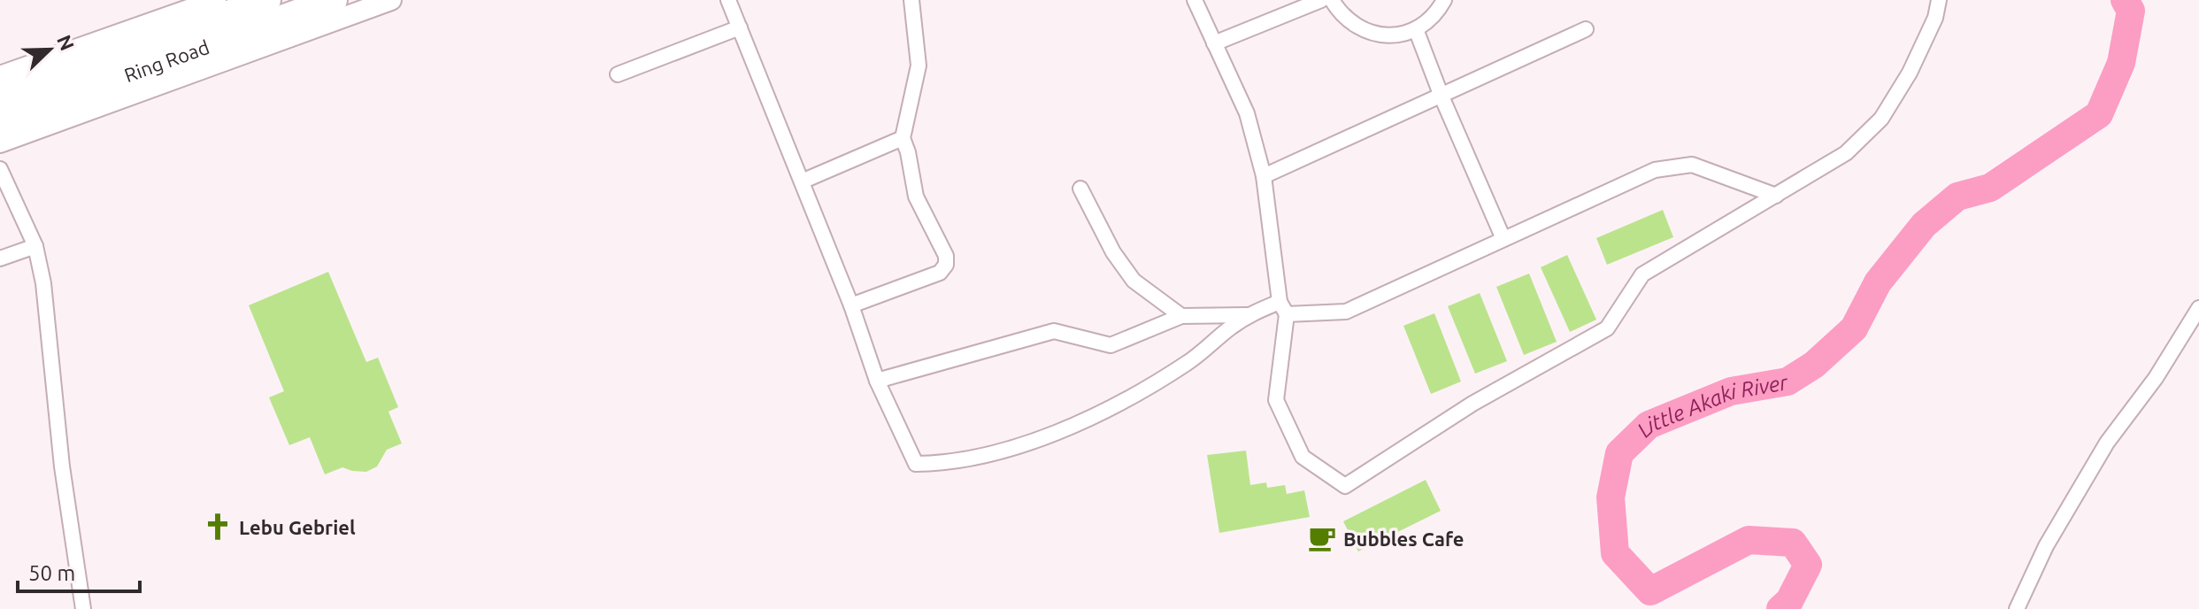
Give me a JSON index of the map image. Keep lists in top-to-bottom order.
{
  "streets": {
    "highway": ["Ring Road"]
  },
  "water": ["Little Akaki River"],
  "places": {
    "church": ["Lebu Gebriel"],
    "cafe": ["Bubbles Cafe"]
  },
  "scale_bar": "50 m",
  "north": "top right"
}
